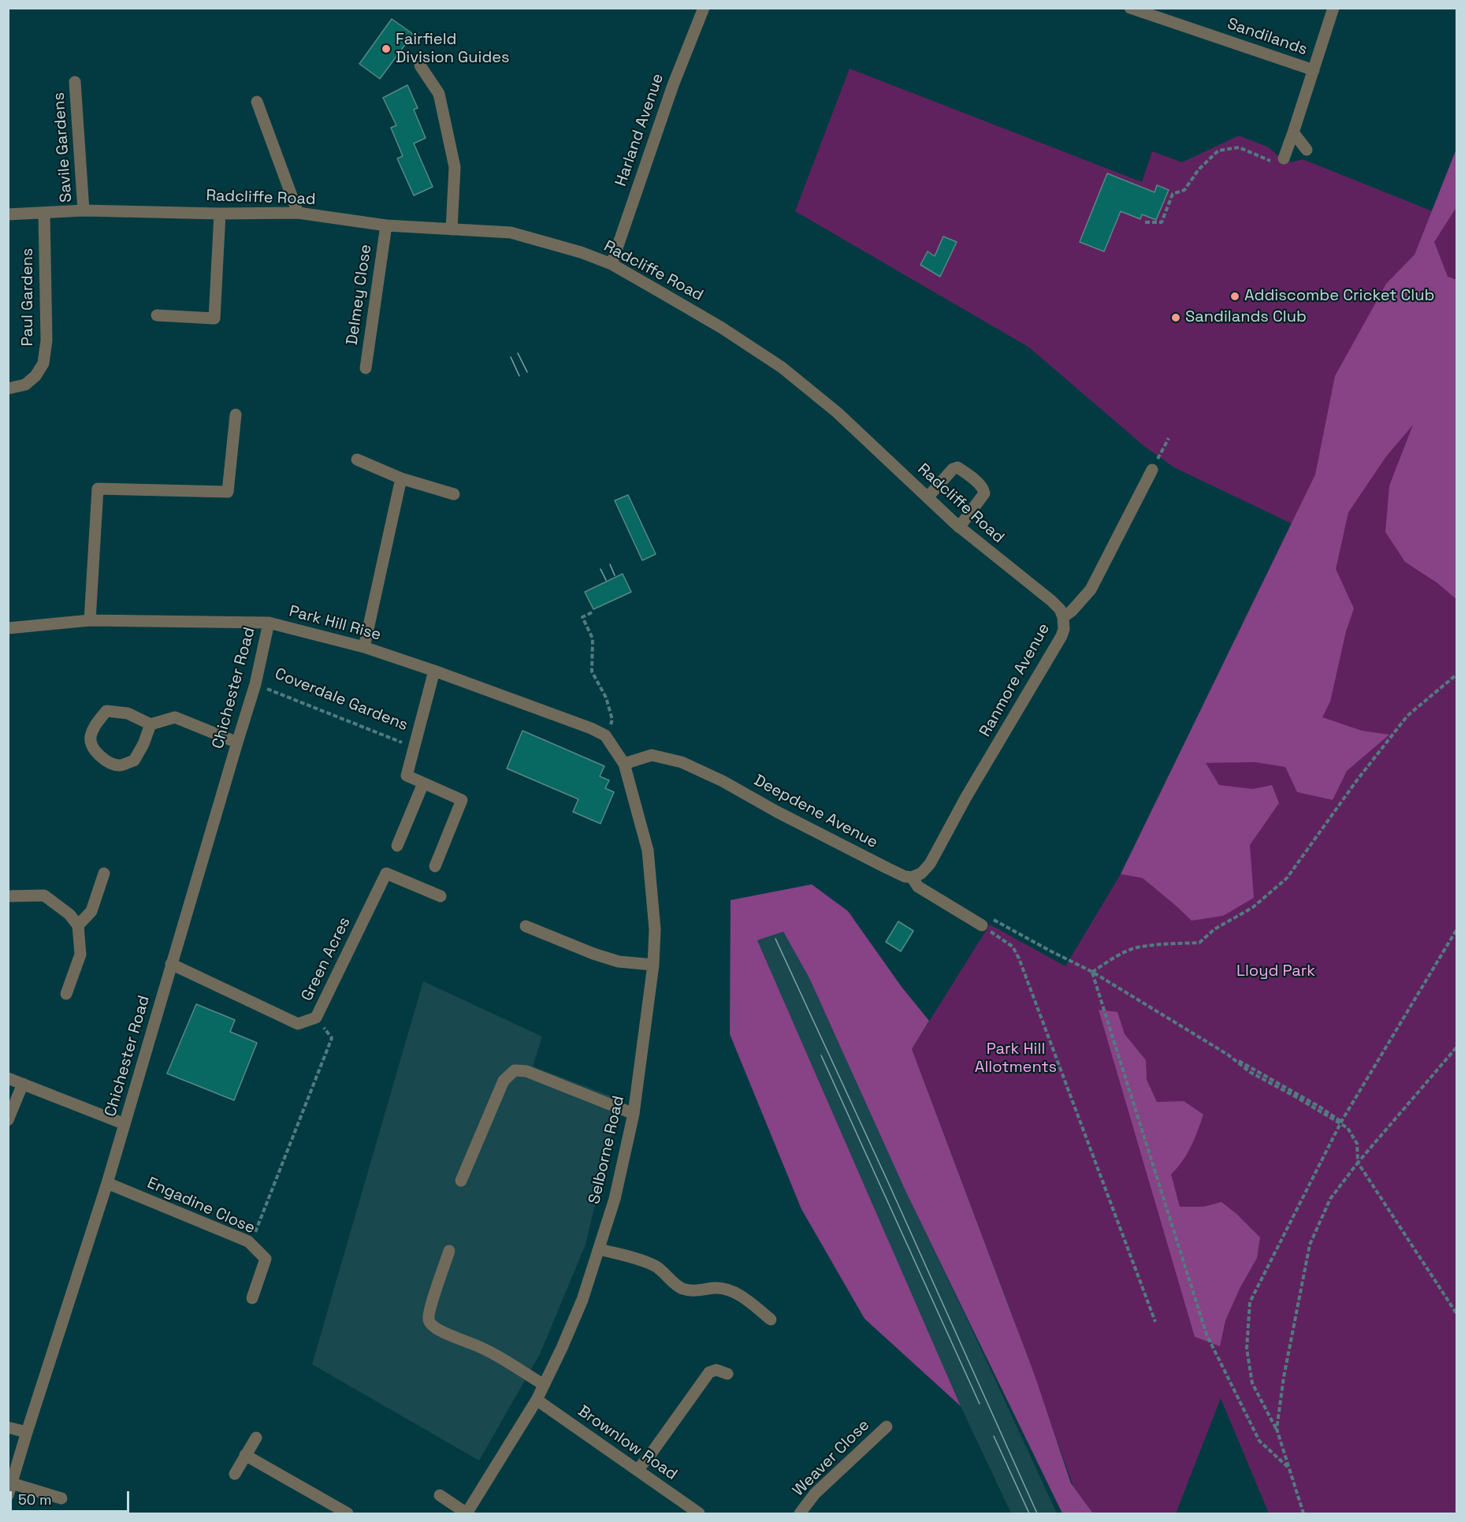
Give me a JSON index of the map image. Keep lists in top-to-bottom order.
{
  "streets": {
    "street": [
      "Sandilands",
      "Harland Avenue",
      "Savile Gardens",
      "Radcliffe Road",
      "Delmey Close",
      "Paul Gardens",
      "Park Hill Rise",
      "Ranmore Avenue",
      "Chichester Road",
      "Coverdale Gardens",
      "Deepdene Avenue",
      "Green Acres",
      "Selborne Road",
      "Engadine Close",
      "Brownlow Road",
      "Weaver Close"
    ]
  },
  "crossings": [
    ["Harland Avenue", "Radcliffe Road"],
    ["Savile Gardens", "Radcliffe Road"],
    ["Radcliffe Road", "Delmey Close"],
    ["Radcliffe Road", "Paul Gardens"],
    ["Radcliffe Road", "Ranmore Avenue"],
    ["Park Hill Rise", "Chichester Road"],
    ["Park Hill Rise", "Coverdale Gardens"],
    ["Ranmore Avenue", "Deepdene Avenue"],
    ["Chichester Road", "Coverdale Gardens"],
    ["Chichester Road", "Green Acres"],
    ["Chichester Road", "Engadine Close"],
    ["Deepdene Avenue", "Selborne Road"],
    ["Selborne Road", "Brownlow Road"]
  ],
  "parks": ["Lloyd Park", "Park Hill Allotments"],
  "places": ["Fairfield Division Guides", "Addiscombe Cricket Club", "Sandilands Club"],
  "scale_bar": "50 m"
}
